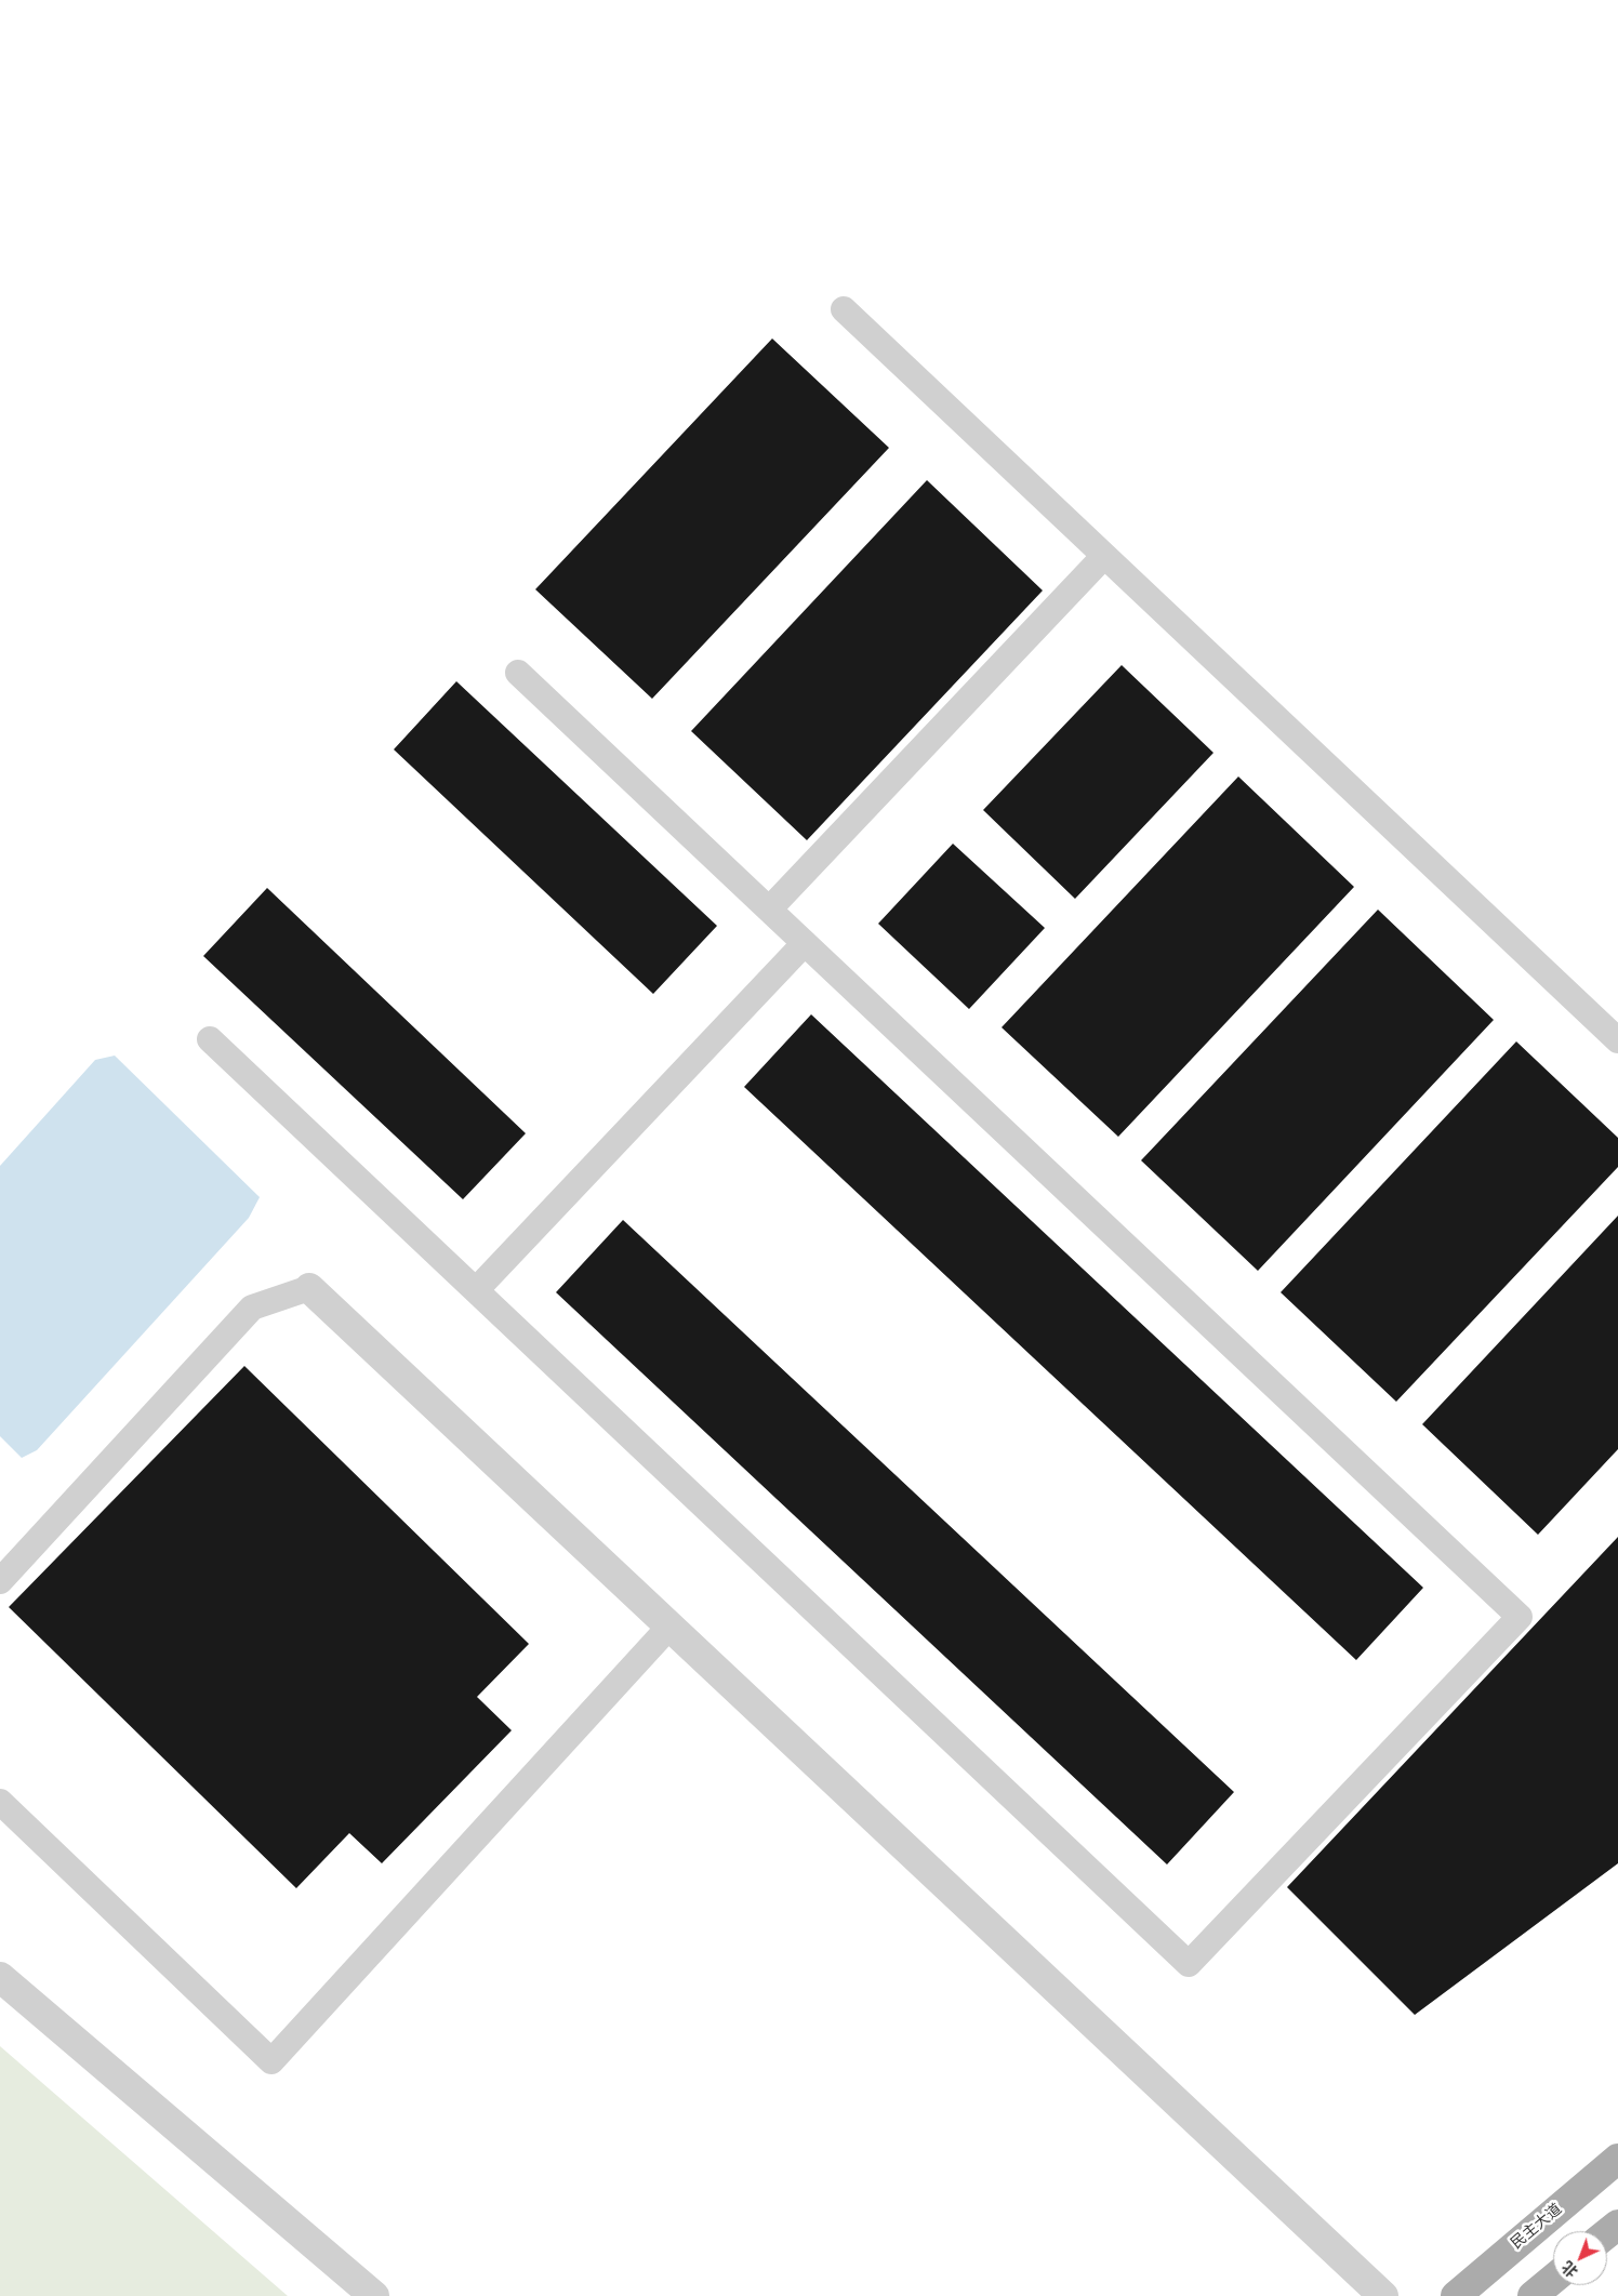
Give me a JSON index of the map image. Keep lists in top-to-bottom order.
{
  "streets": {
    "main road": ["民主大道"]
  },
  "north": "bottom left"
}
